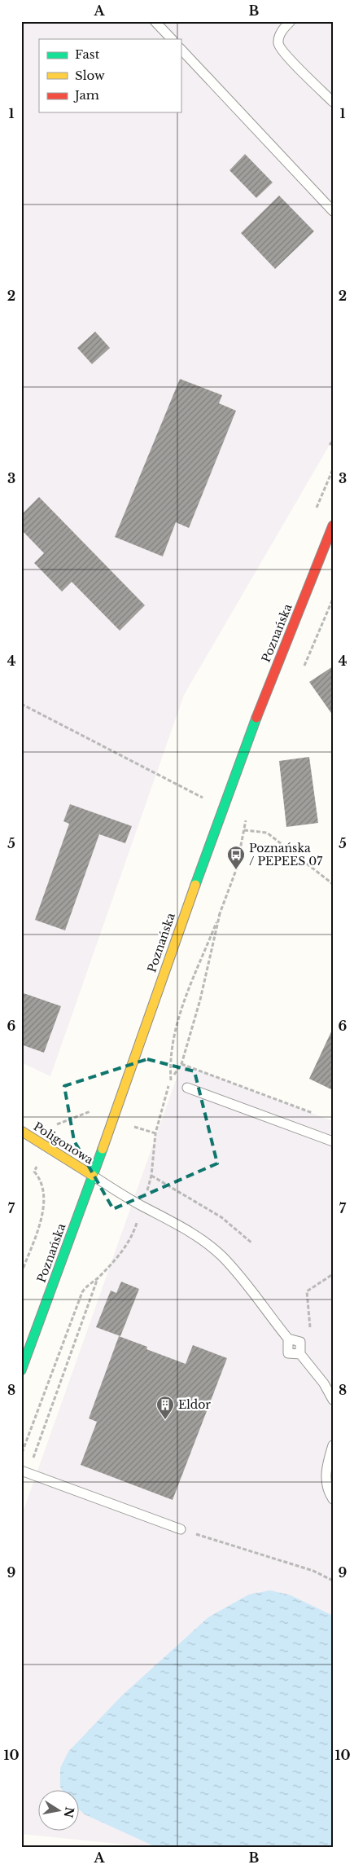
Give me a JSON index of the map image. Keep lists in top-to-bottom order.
{
  "streets": {
    "main road": ["Poznańska", "Poligonowa"]
  },
  "crossings": [
    ["Poznańska", "Poligonowa"]
  ],
  "places": {
    "bus stop": ["Poznańska / PEPEES 07"],
    "building": ["Eldor"]
  },
  "legend": ["Fast", "Slow", "Jam"],
  "north": "right",
  "grid": {
    "columns": ["A", "B"],
    "rows": [
      "1",
      "2",
      "3",
      "4",
      "5",
      "6",
      "7",
      "8",
      "9",
      "10"
    ]
  }
}
